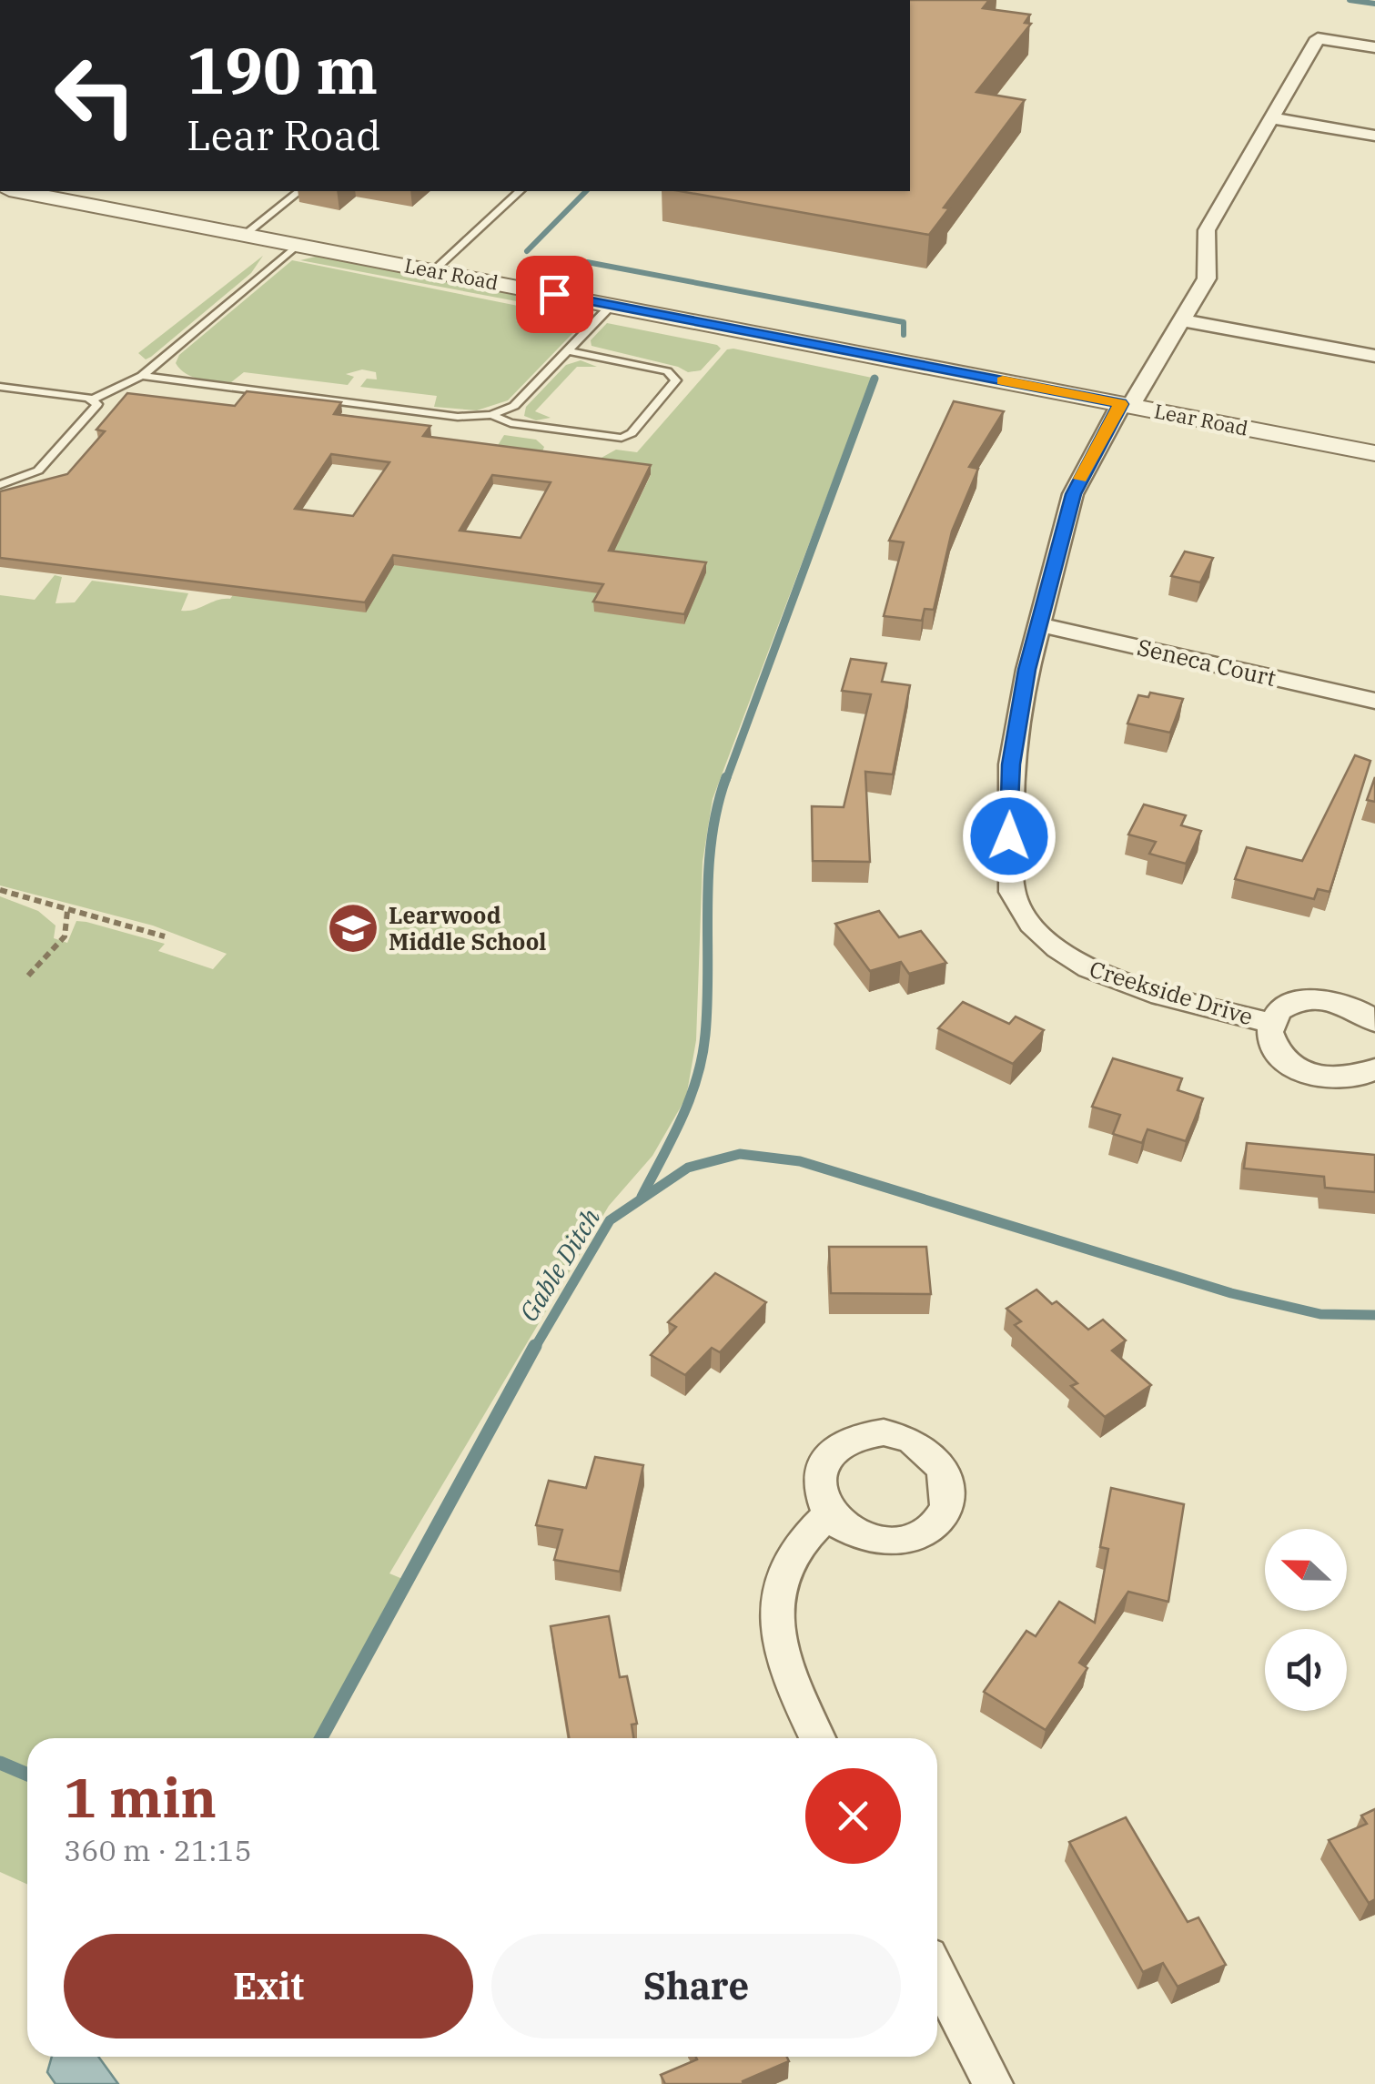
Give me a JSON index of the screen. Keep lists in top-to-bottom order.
{
  "streets": {
    "street": ["Lear Road", "Seneca Court", "Creekside Drive"]
  },
  "crossings": [
    ["Lear Road", "Creekside Drive"],
    ["Seneca Court", "Creekside Drive"]
  ],
  "water": ["Gable Ditch"],
  "places": {
    "school or university": ["Learwood Middle School"]
  },
  "north": "left",
  "page": {
    "turn": ["190 m", "Lear Road"],
    "heading": ["1 min", "360 m · 21:15"],
    "buttons": ["Exit", "Share"]
  }
}
